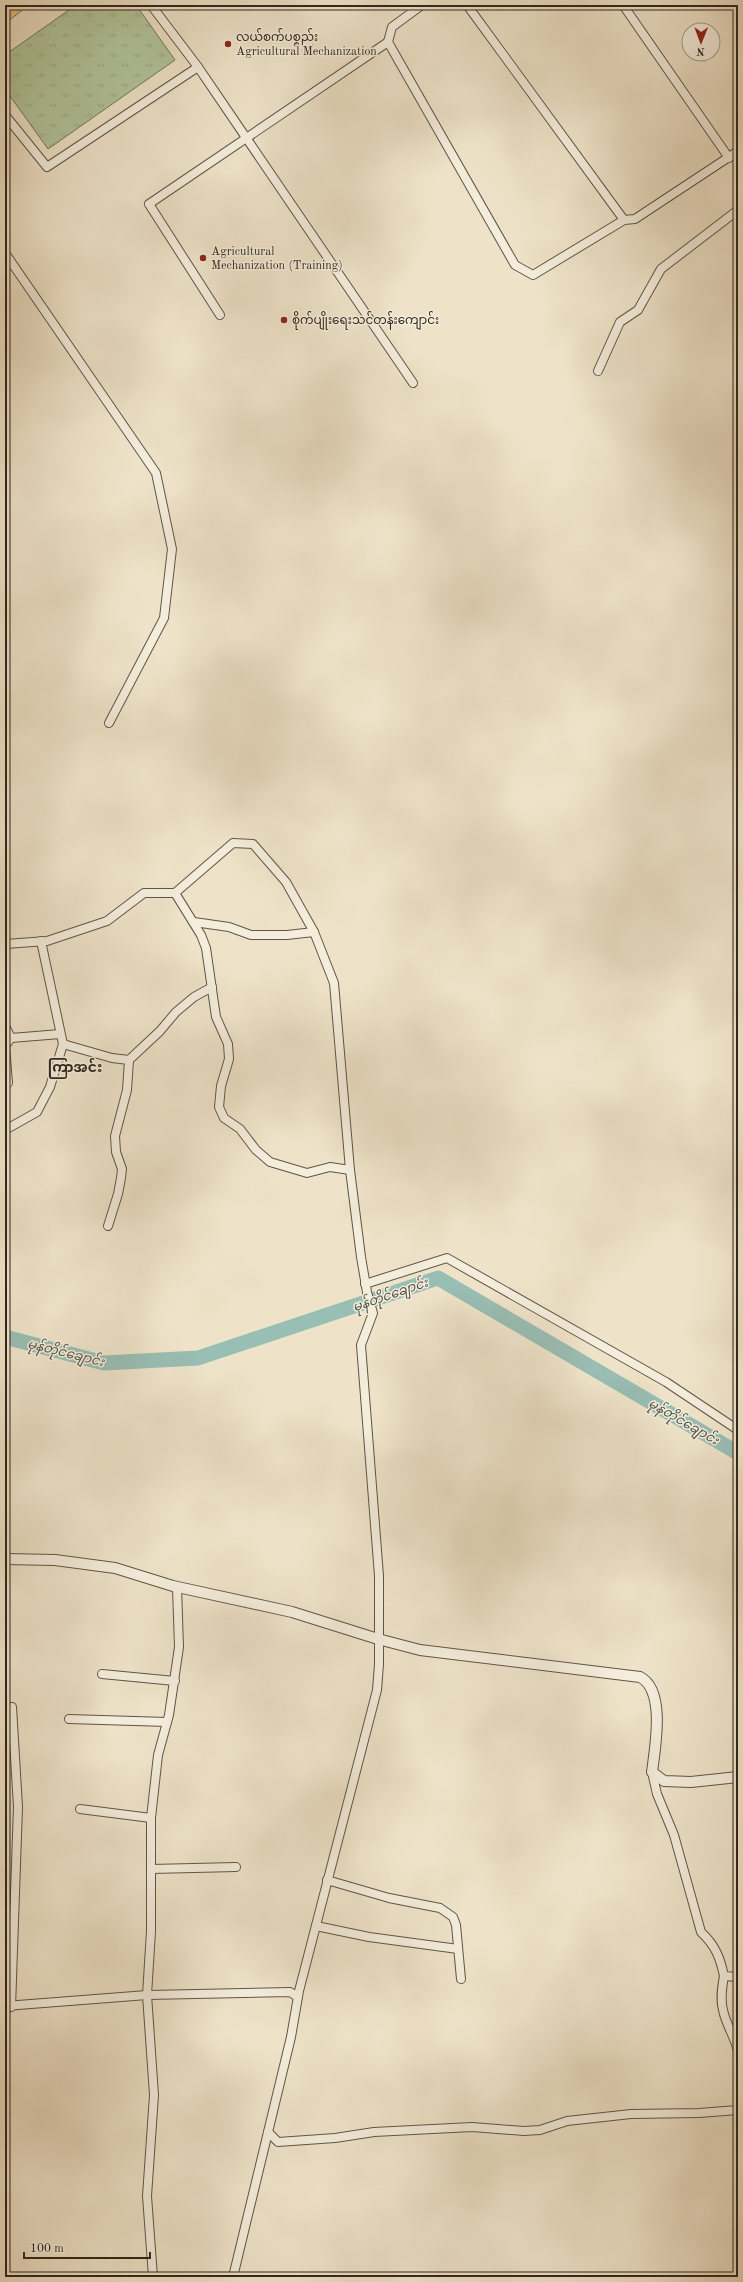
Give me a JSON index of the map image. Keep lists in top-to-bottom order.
{
  "districts": ["ကြာအင်း"],
  "water": ["မုန်တိုင်ချောင်း"],
  "places": ["လယ်စက်ပစ္စည်း Agricultural Mechanization", "Agricultural Mechanization (Training)", "စိုက်ပျိုးရေးသင်တန်းကျောင်း"],
  "scale_bar": "100 m",
  "north": "bottom"
}
